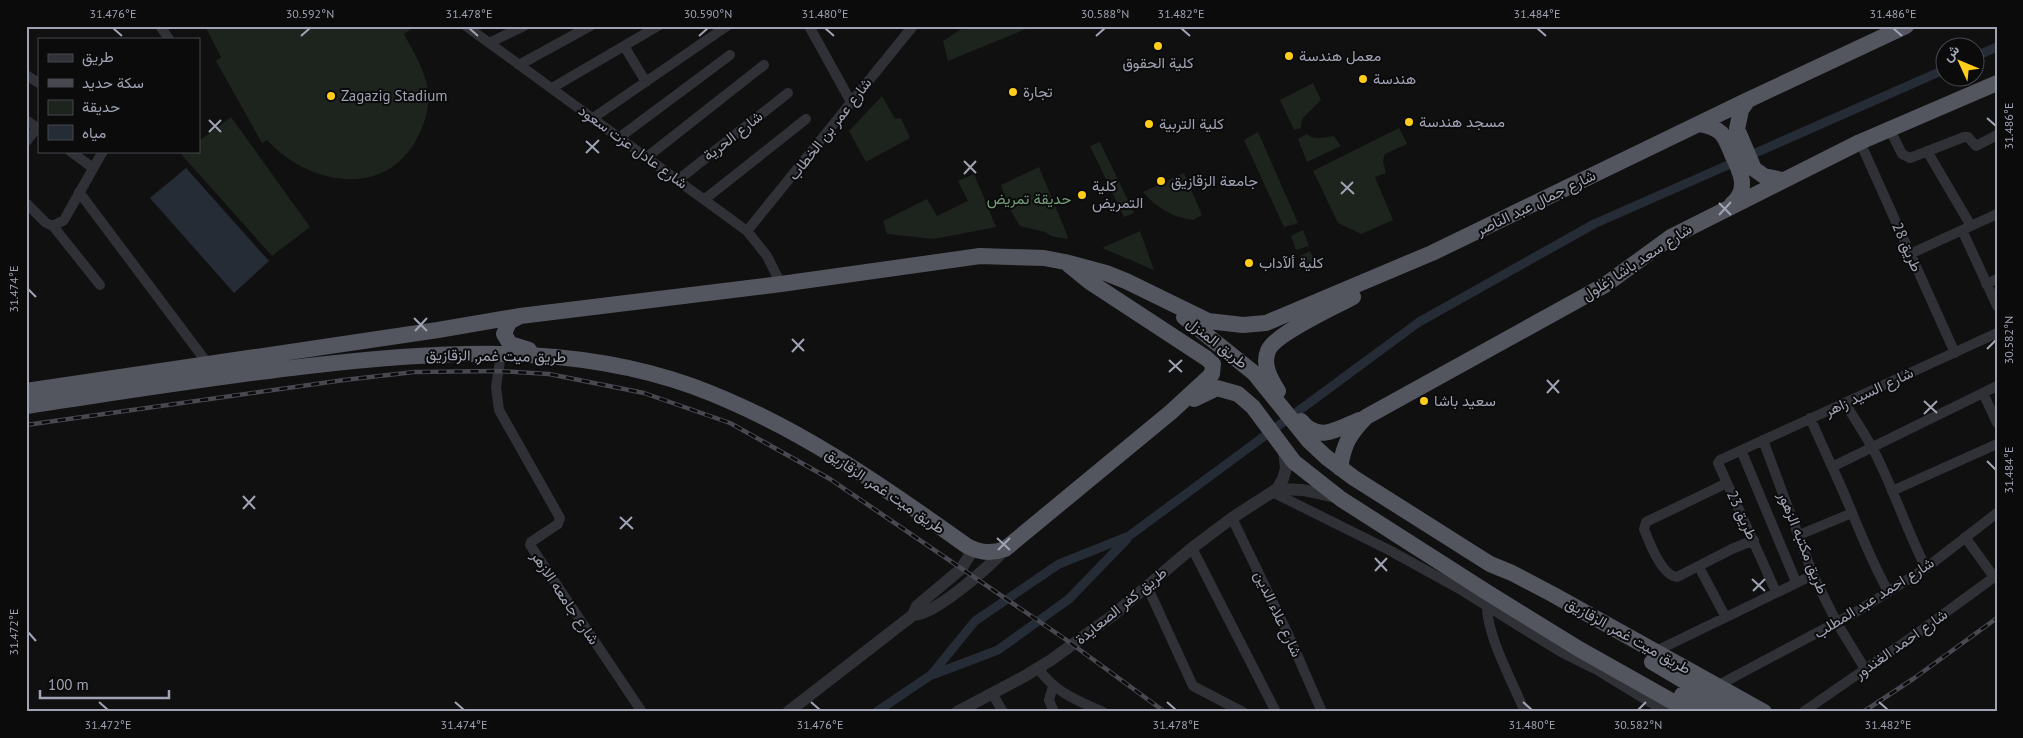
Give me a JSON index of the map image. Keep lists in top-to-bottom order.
{
  "streets": {
    "highway": [
      "شارع جمال عبد الناصر",
      "شارع سعد باشا زغلول",
      "طريق المنزل",
      "طريق ميت غمر, الزقازيق"
    ],
    "street": [
      "شارع عمر بن الخطاب",
      "شارع الحرية",
      "شارع عادل عزت سعود",
      "طريق 28",
      "شارع السيد زاهر",
      "طريق 23",
      "طريق مكتبه الزهور",
      "شارع جامعه الازهر",
      "شارع احمد عبد المطلب",
      "طريق كفر الصعايدة",
      "شارع علاء الدين",
      "شارع احمد الغندور"
    ]
  },
  "crossings": [
    ["شارع عمر بن الخطاب", "شارع عادل عزت سعود"],
    ["شارع الحرية", "شارع عادل عزت سعود"],
    ["شارع عادل عزت سعود", "طريق ميت غمر, الزقازيق"],
    ["شارع جمال عبد الناصر", "طريق المنزل"],
    ["شارع جمال عبد الناصر", "طريق ميت غمر, الزقازيق"],
    ["طريق 28", "شارع سعد باشا زغلول"],
    ["طريق 28", "شارع السيد زاهر"],
    ["شارع سعد باشا زغلول", "طريق ميت غمر, الزقازيق"],
    ["طريق المنزل", "طريق ميت غمر, الزقازيق"],
    ["طريق ميت غمر, الزقازيق", "شارع جامعه الازهر"],
    ["طريق ميت غمر, الزقازيق", "شارع احمد عبد المطلب"],
    ["شارع السيد زاهر", "طريق 23"],
    ["شارع السيد زاهر", "طريق مكتبه الزهور"],
    ["طريق مكتبه الزهور", "شارع احمد عبد المطلب"],
    ["طريق مكتبه الزهور", "شارع احمد الغندور"],
    ["طريق كفر الصعايدة", "شارع علاء الدين"]
  ],
  "parks": ["حديقة تمريض"],
  "places": [
    "كلية الحقوق",
    "معمل هندسة",
    "هندسة",
    "تجارة",
    "Zagazig Stadium",
    "مسجد هندسة",
    "كلية التربية",
    "جامعة الزقازيق",
    "كلية التمريض",
    "كلية ألآداب",
    "سعيد باشا"
  ],
  "legend": [
    "طريق",
    "سكة حديد",
    "حديقة",
    "مياه"
  ],
  "scale_bar": "100 m",
  "north": "top left",
  "coordinates": [
    "31.476°E",
    "30.592°N",
    "31.478°E",
    "30.590°N",
    "31.480°E",
    "30.588°N",
    "31.482°E",
    "31.484°E",
    "31.486°E",
    "31.474°E",
    "30.582°N",
    "31.472°E"
  ]
}
